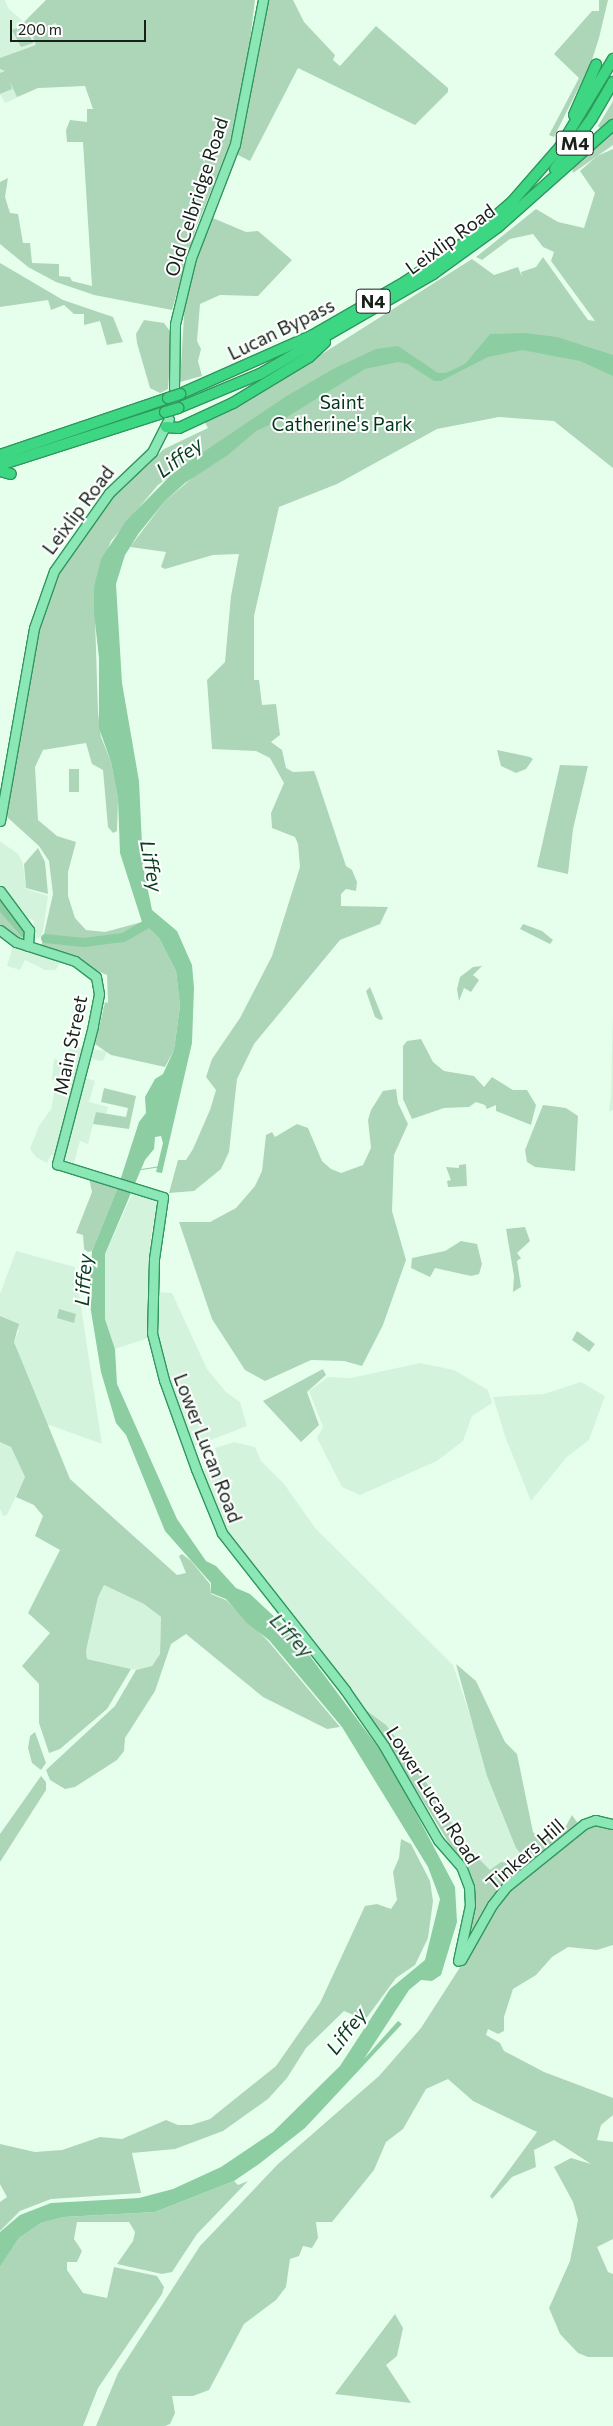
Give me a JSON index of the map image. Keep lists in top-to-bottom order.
{
  "streets": {
    "highway": [
      "M4",
      "Leixlip Road",
      "N4",
      "Lucan Bypass"
    ],
    "main road": [
      "Old Celbridge Road",
      "Main Street",
      "Lower Lucan Road",
      "Tinkers Hill"
    ]
  },
  "crossings": [
    ["M4", "Leixlip Road"],
    ["M4", "Lucan Bypass"],
    ["Old Celbridge Road", "Lucan Bypass"],
    ["Leixlip Road", "Lucan Bypass"],
    ["Main Street", "Lower Lucan Road"],
    ["Lower Lucan Road", "Tinkers Hill"]
  ],
  "water": ["Liffey"],
  "parks": ["Saint Catherine's Park"],
  "scale_bar": "200 m"
}
